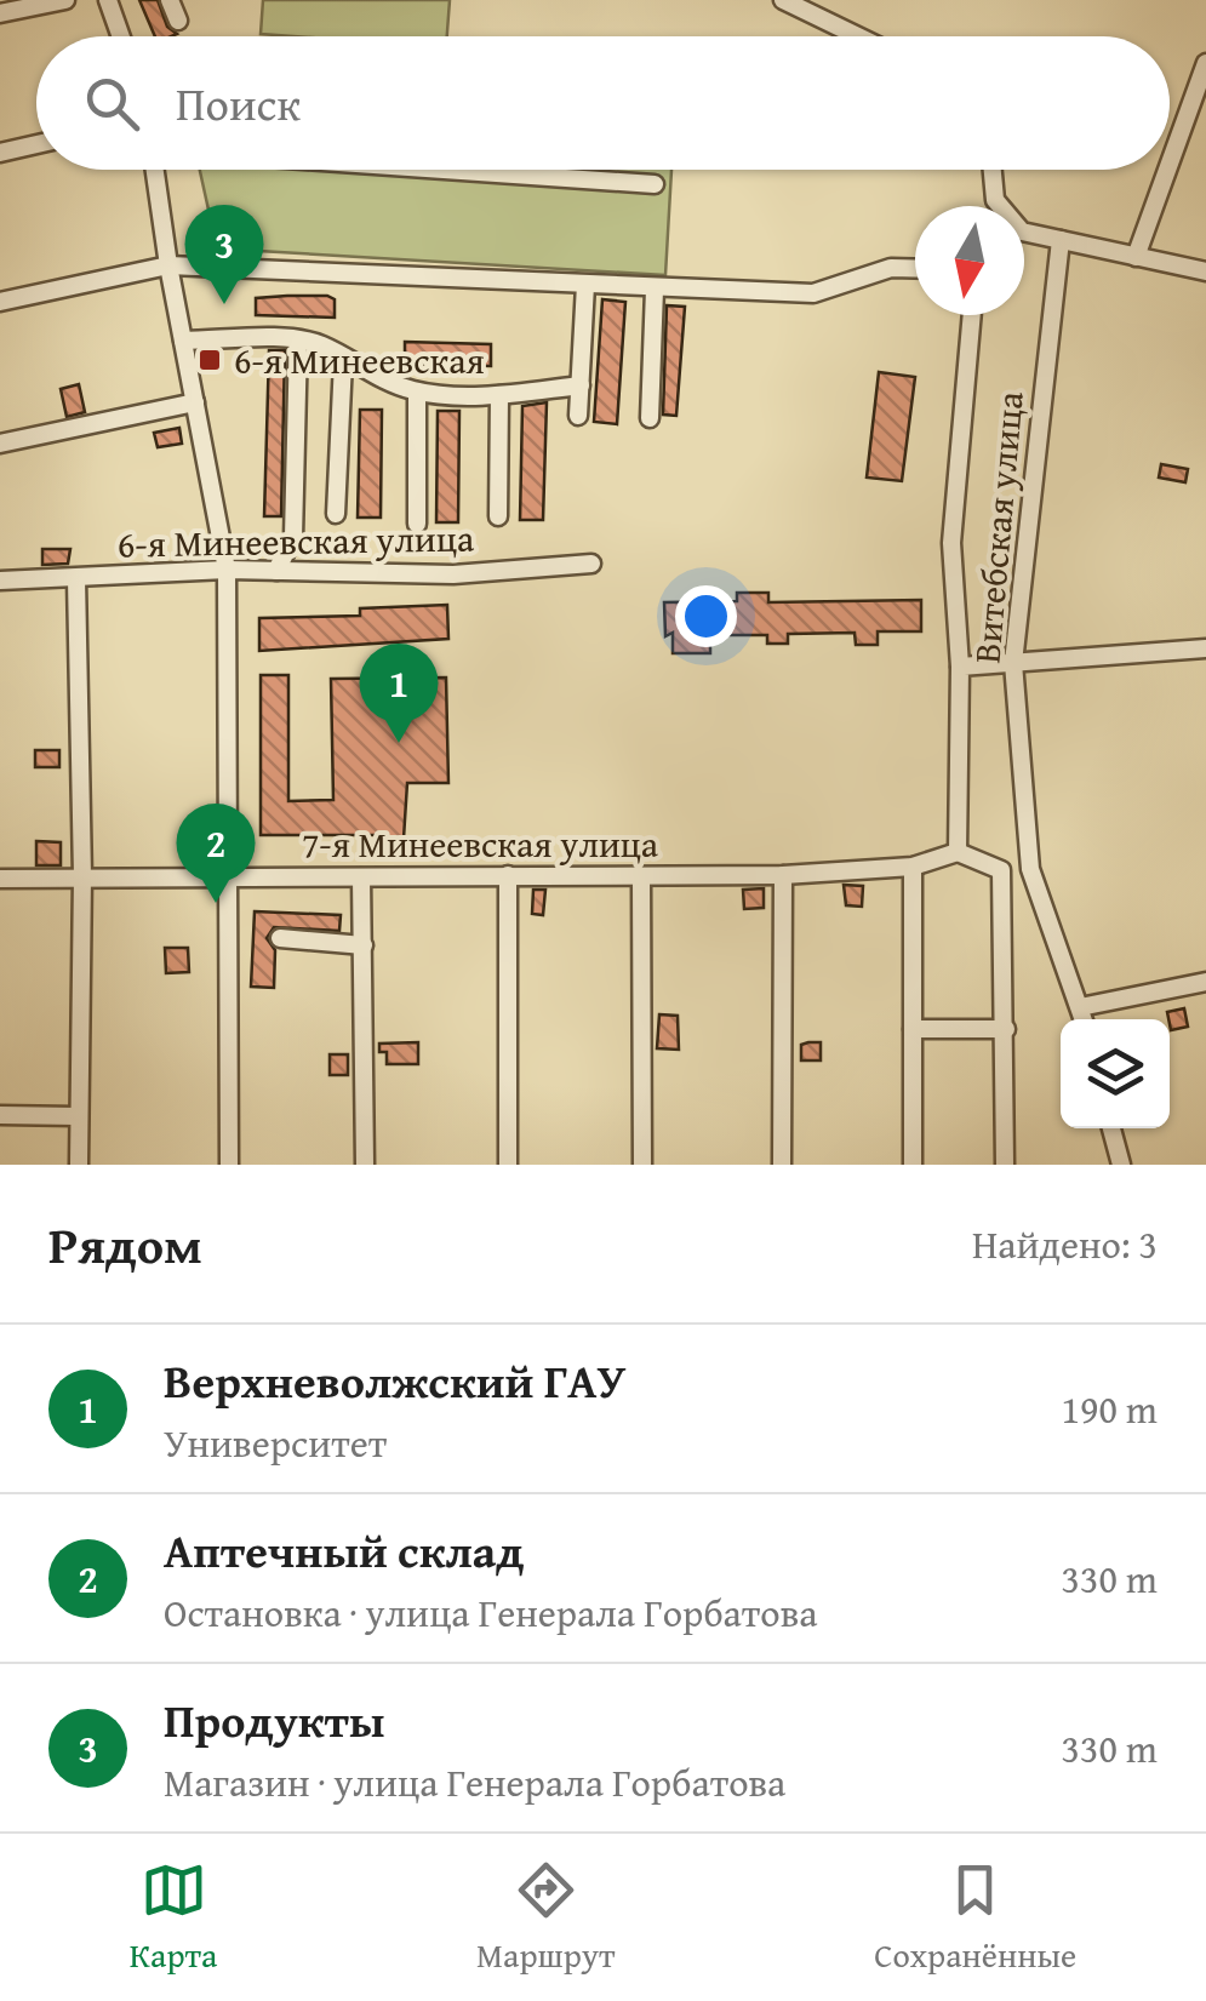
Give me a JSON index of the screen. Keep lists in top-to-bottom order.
{
  "streets": {
    "street": ["Витебская улица", "6-я Минеевская улица", "7-я Минеевская улица"]
  },
  "places": {
    "transit": ["6-я Минеевская"]
  },
  "north": "bottom",
  "page": {
    "search": "Поиск",
    "pins": ["3", "1", "2"],
    "heading": ["Рядом", "Найдено: 3"],
    "list": [
      {
        "mark": "1",
        "name": "Верхневолжский ГАУ",
        "note": "Университет",
        "value": "190 m"
      },
      {
        "mark": "2",
        "name": "Аптечный склад",
        "note": "Остановка · улица Генерала Горбатова",
        "value": "330 m"
      },
      {
        "mark": "3",
        "name": "Продукты",
        "note": "Магазин · улица Генерала Горбатова",
        "value": "330 m"
      }
    ],
    "nav": ["Карта", "Маршрут", "Сохранённые"]
  }
}
